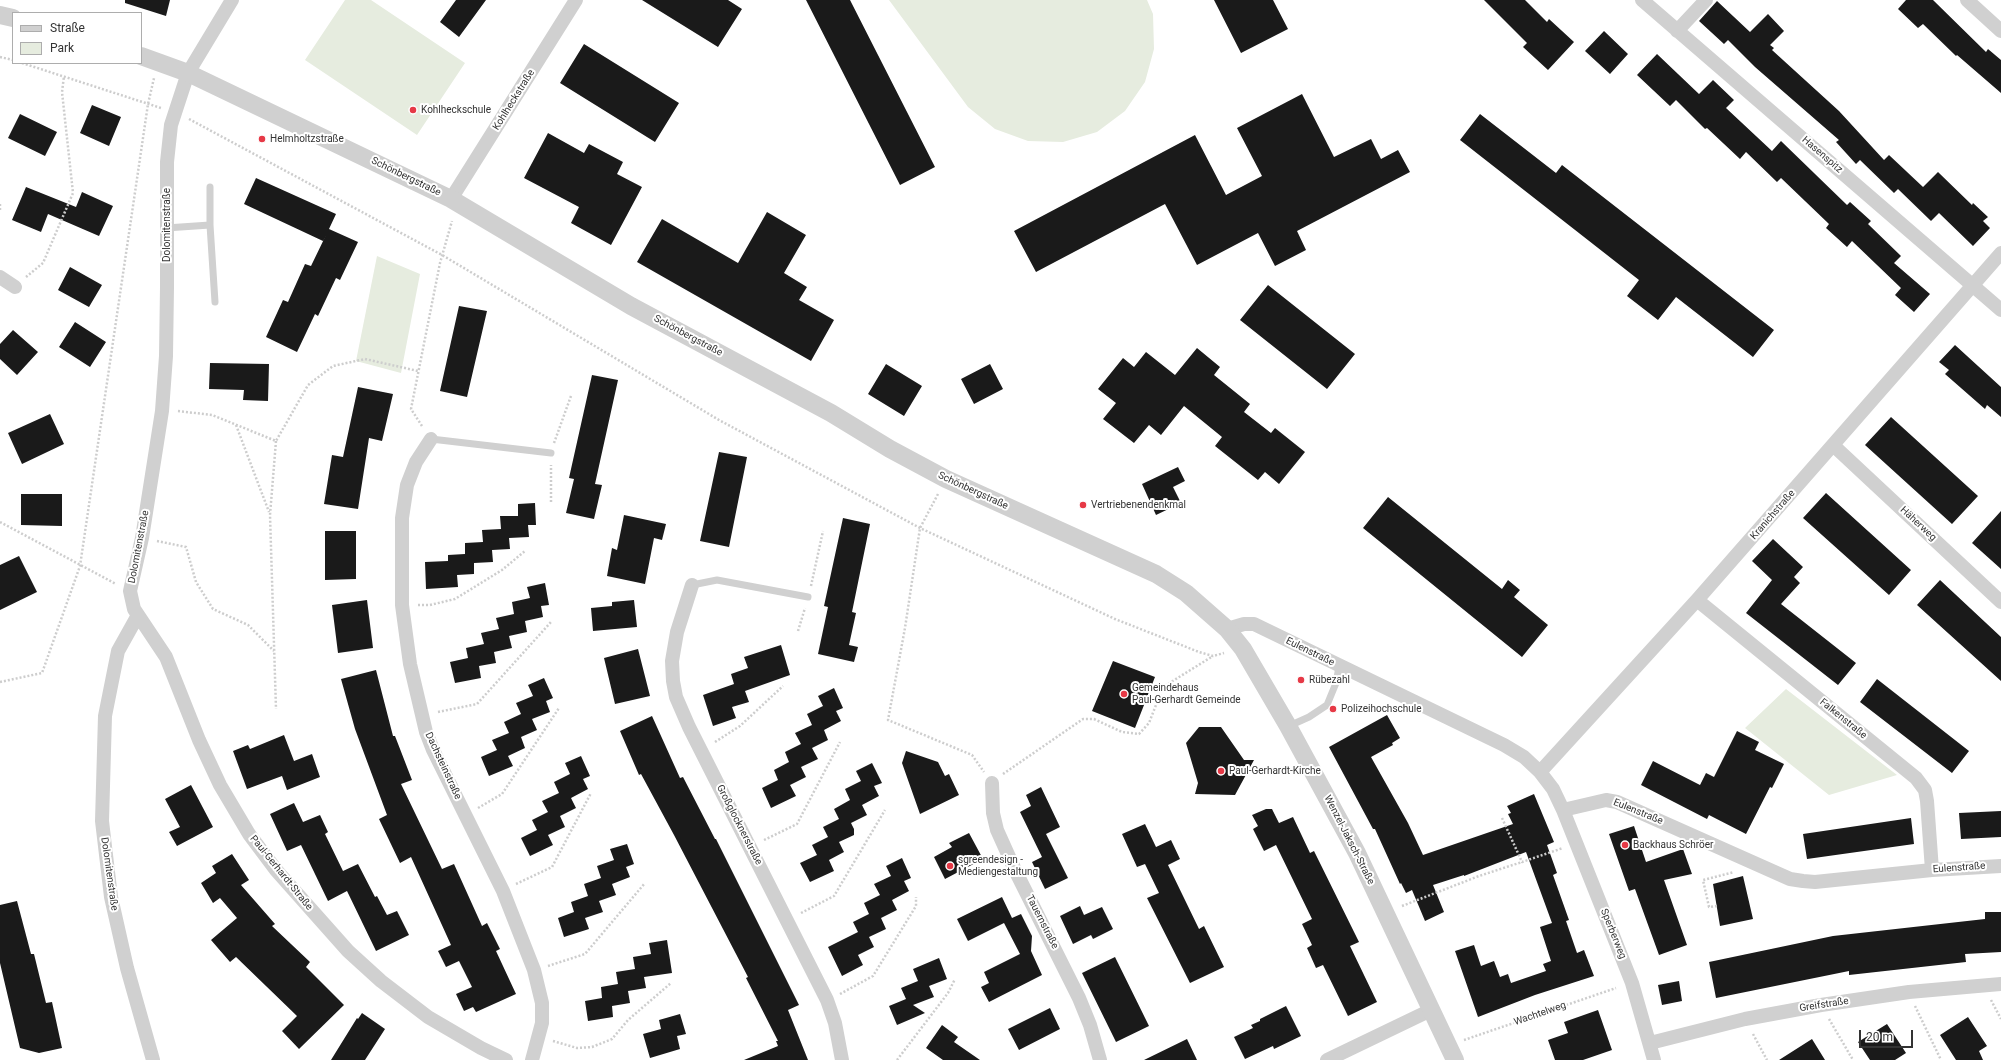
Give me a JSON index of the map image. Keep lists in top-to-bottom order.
{
  "streets": {
    "street": [
      "Kohlheckstraße",
      "Hasenspitz",
      "Schönbergstraße",
      "Dolomitenstraße",
      "Kranichstraße",
      "Häherweg",
      "Eulenstraße",
      "Falkenstraße",
      "Dachsteinstraße",
      "Großglocknerstraße",
      "Wenzel-Jaksch-Straße",
      "Paul-Gerhardt-Straße",
      "Tauernstraße",
      "Sperberweg",
      "Greifstraße"
    ],
    "path": ["Wachtelweg"]
  },
  "crossings": [
    ["Kohlheckstraße", "Schönbergstraße"],
    ["Hasenspitz", "Kranichstraße"],
    ["Schönbergstraße", "Dolomitenstraße"],
    ["Schönbergstraße", "Eulenstraße"],
    ["Schönbergstraße", "Wenzel-Jaksch-Straße"],
    ["Dolomitenstraße", "Paul-Gerhardt-Straße"],
    ["Kranichstraße", "Häherweg"],
    ["Kranichstraße", "Eulenstraße"],
    ["Kranichstraße", "Falkenstraße"],
    ["Eulenstraße", "Falkenstraße"],
    ["Eulenstraße", "Wenzel-Jaksch-Straße"],
    ["Eulenstraße", "Sperberweg"],
    ["Wenzel-Jaksch-Straße", "Wachtelweg"],
    ["Sperberweg", "Greifstraße"],
    ["Sperberweg", "Wachtelweg"]
  ],
  "places": [
    "Kohlheckschule",
    "Helmholtzstraße",
    "Vertriebenendenkmal",
    "Rübezahl",
    "Gemeindehaus Paul-Gerhardt Gemeinde",
    "Polizeihochschule",
    "Paul-Gerhardt-Kirche",
    "Backhaus Schröer",
    "sgreendesign - Mediengestaltung"
  ],
  "legend": ["Straße", "Park"],
  "scale_bar": "20 m"
}
